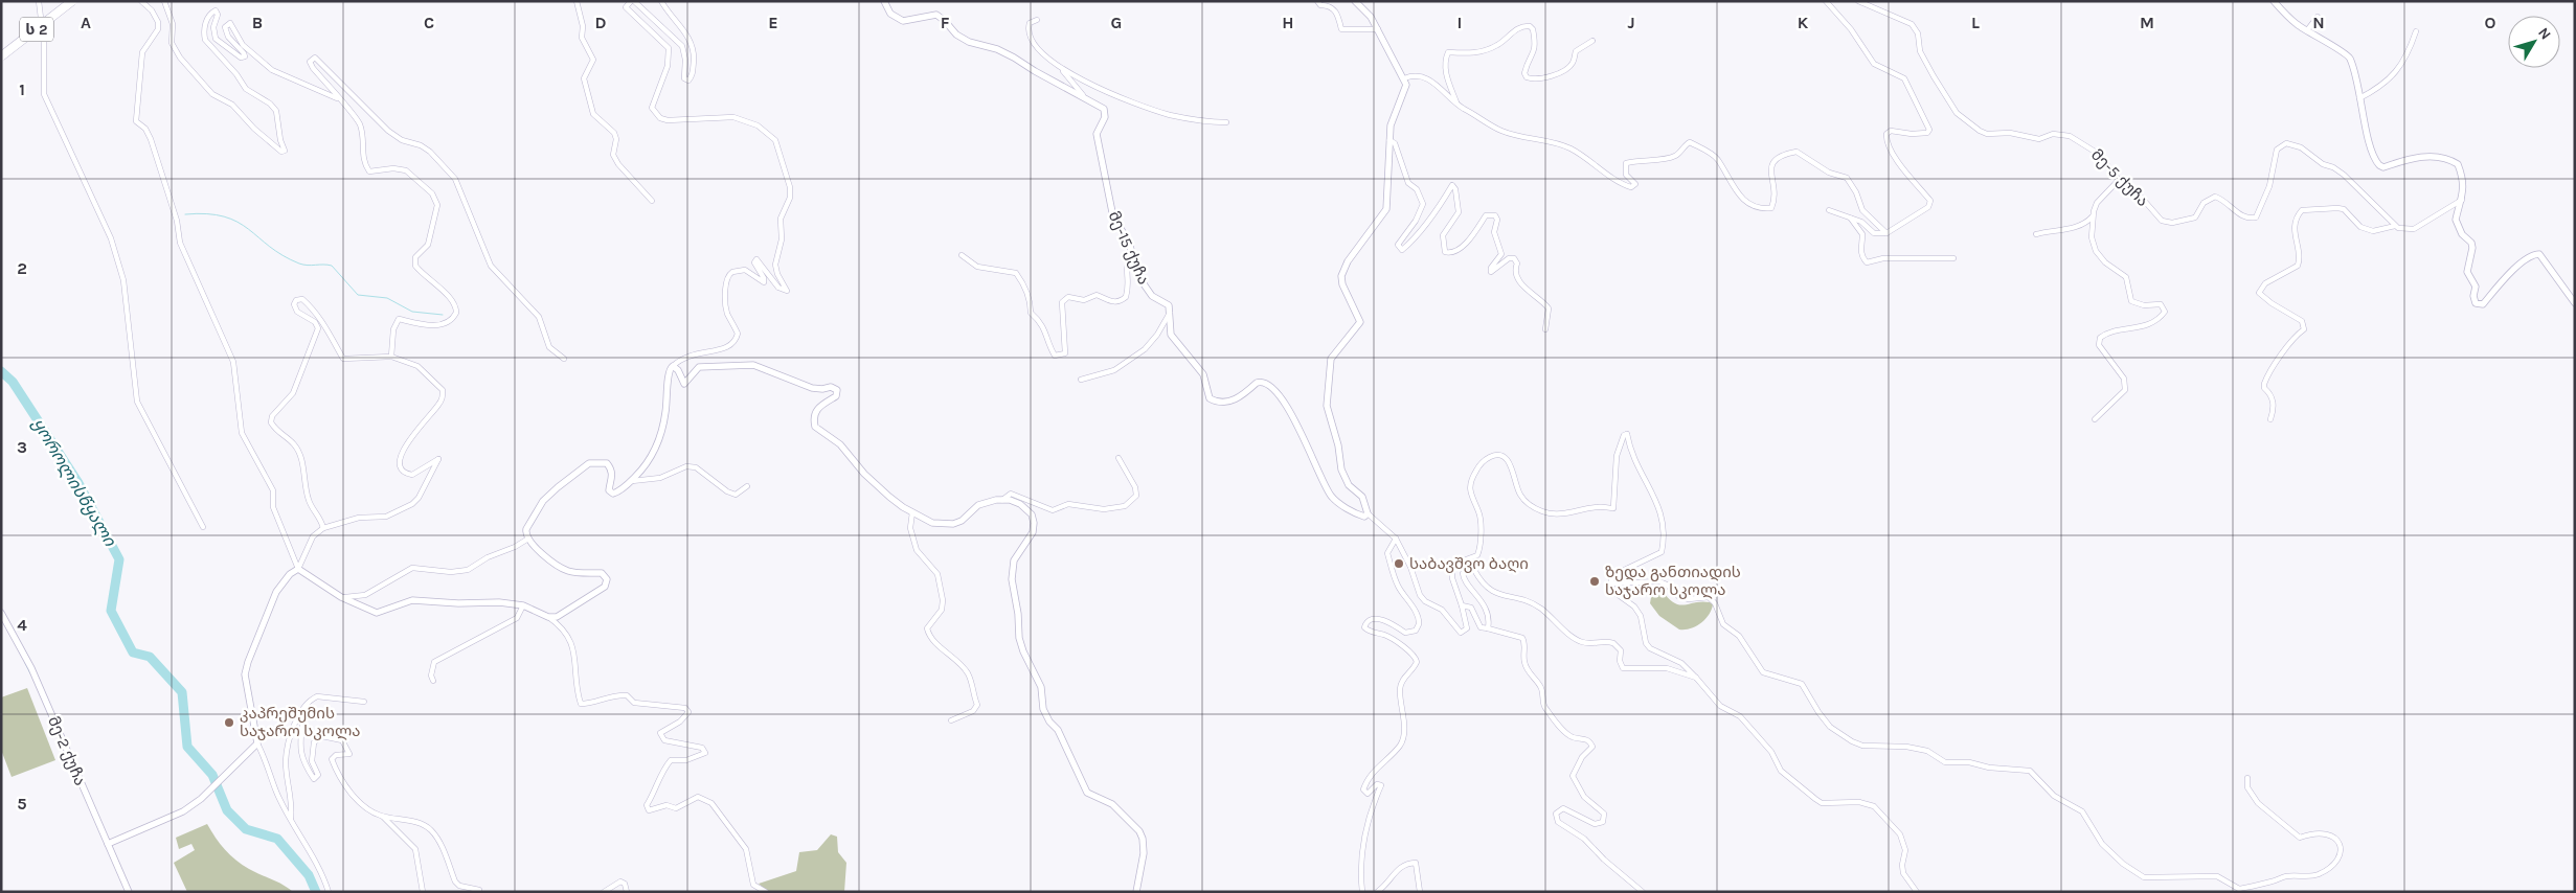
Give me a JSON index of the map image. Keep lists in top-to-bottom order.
{
  "streets": {
    "highway": ["ს 2"],
    "street": ["მე-5 ქუჩა", "მე-15 ქუჩა", "მე-2 ქუჩა"]
  },
  "water": ["ყოროლისწყალი"],
  "places": ["საბავშვო ბაღი", "ზედა განთიადის საჯარო სკოლა", "კაპრეშუმის საჯარო სკოლა"],
  "north": "top right",
  "grid": {
    "columns": [
      "A",
      "B",
      "C",
      "D",
      "E",
      "F",
      "G",
      "H",
      "I",
      "J",
      "K",
      "L",
      "M",
      "N",
      "O"
    ],
    "rows": [
      "1",
      "2",
      "3",
      "4",
      "5"
    ]
  }
}
